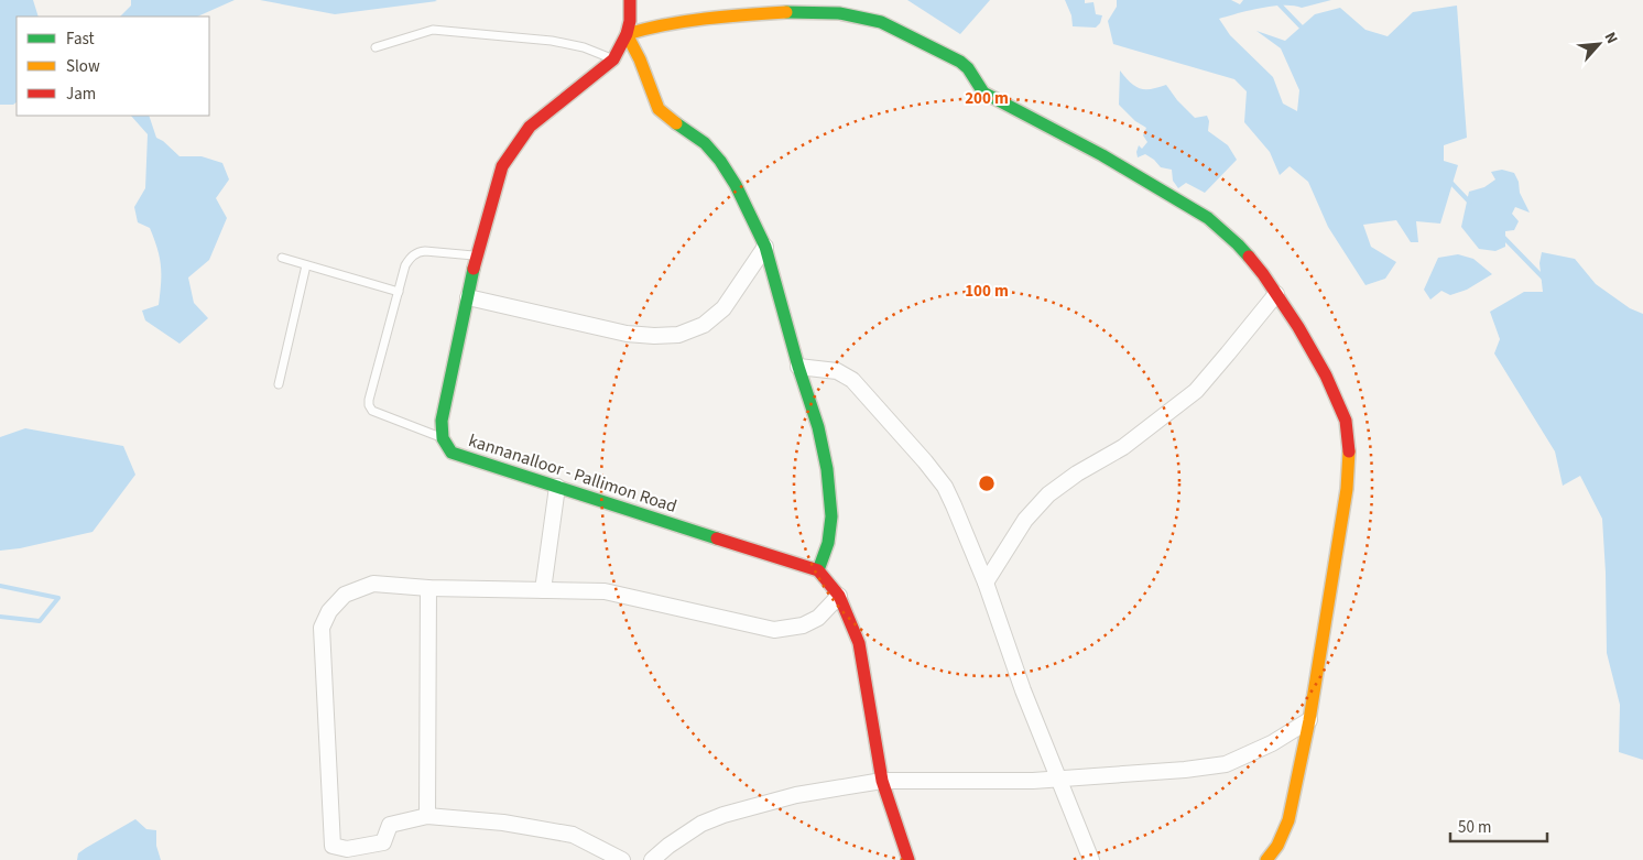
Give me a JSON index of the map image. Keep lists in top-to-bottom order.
{
  "streets": {
    "street": ["kannanalloor - Pallimon Road"]
  },
  "legend": ["Fast", "Slow", "Jam"],
  "scale_bar": "50 m",
  "north": "top right",
  "rings": ["200 m", "100 m"]
}
